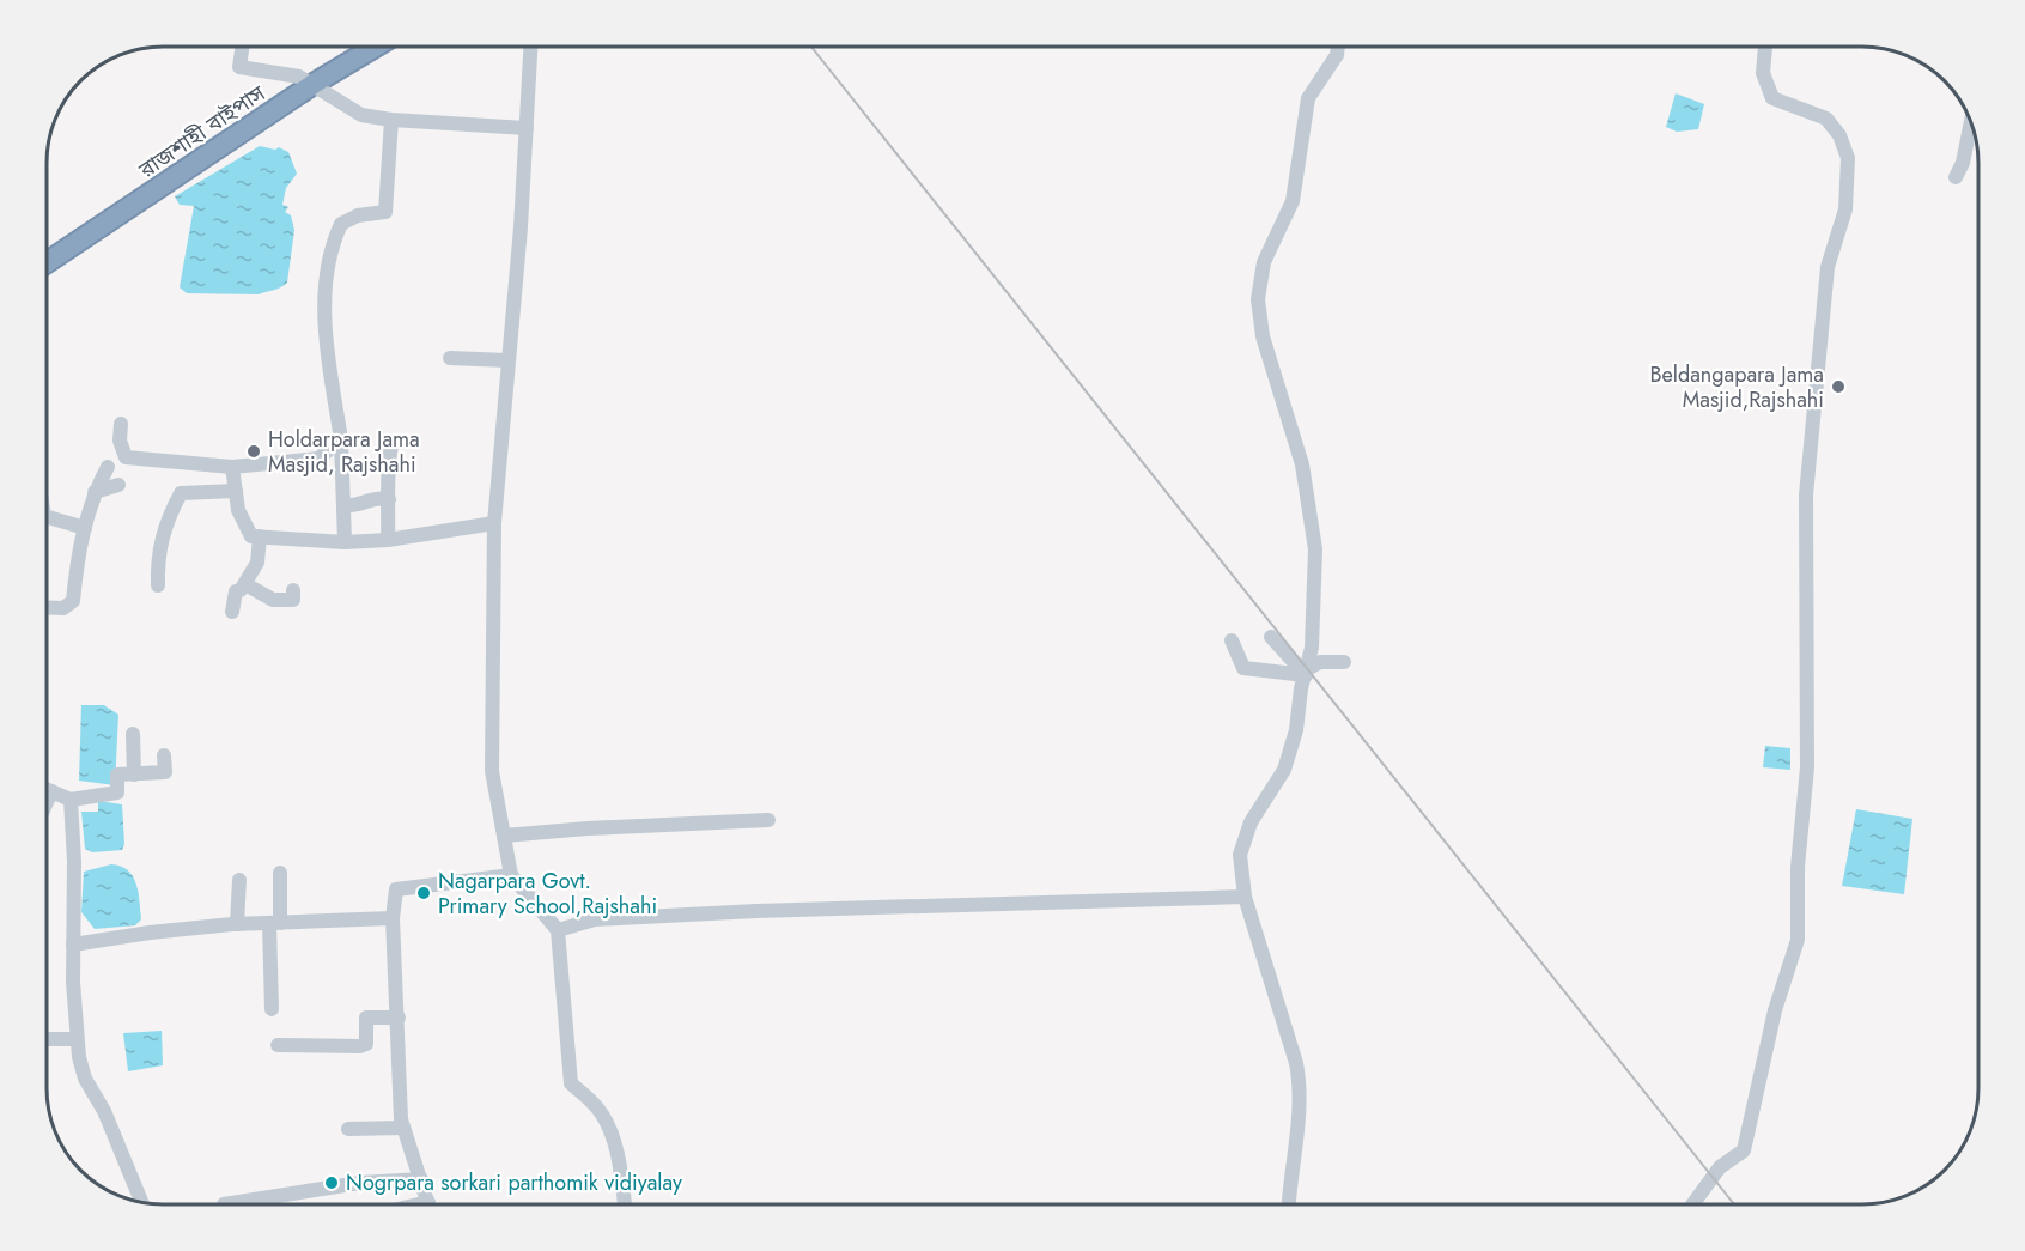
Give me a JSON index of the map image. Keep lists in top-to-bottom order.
{
  "streets": {
    "highway": ["রাজশাহী বাইপাস"]
  },
  "places": [
    "Beldangapara Jama Masjid,Rajshahi",
    "Holdarpara Jama Masjid, Rajshahi",
    "Nagarpara Govt. Primary School,Rajshahi",
    "Nogrpara sorkari parthomik vidiyalay"
  ]
}
